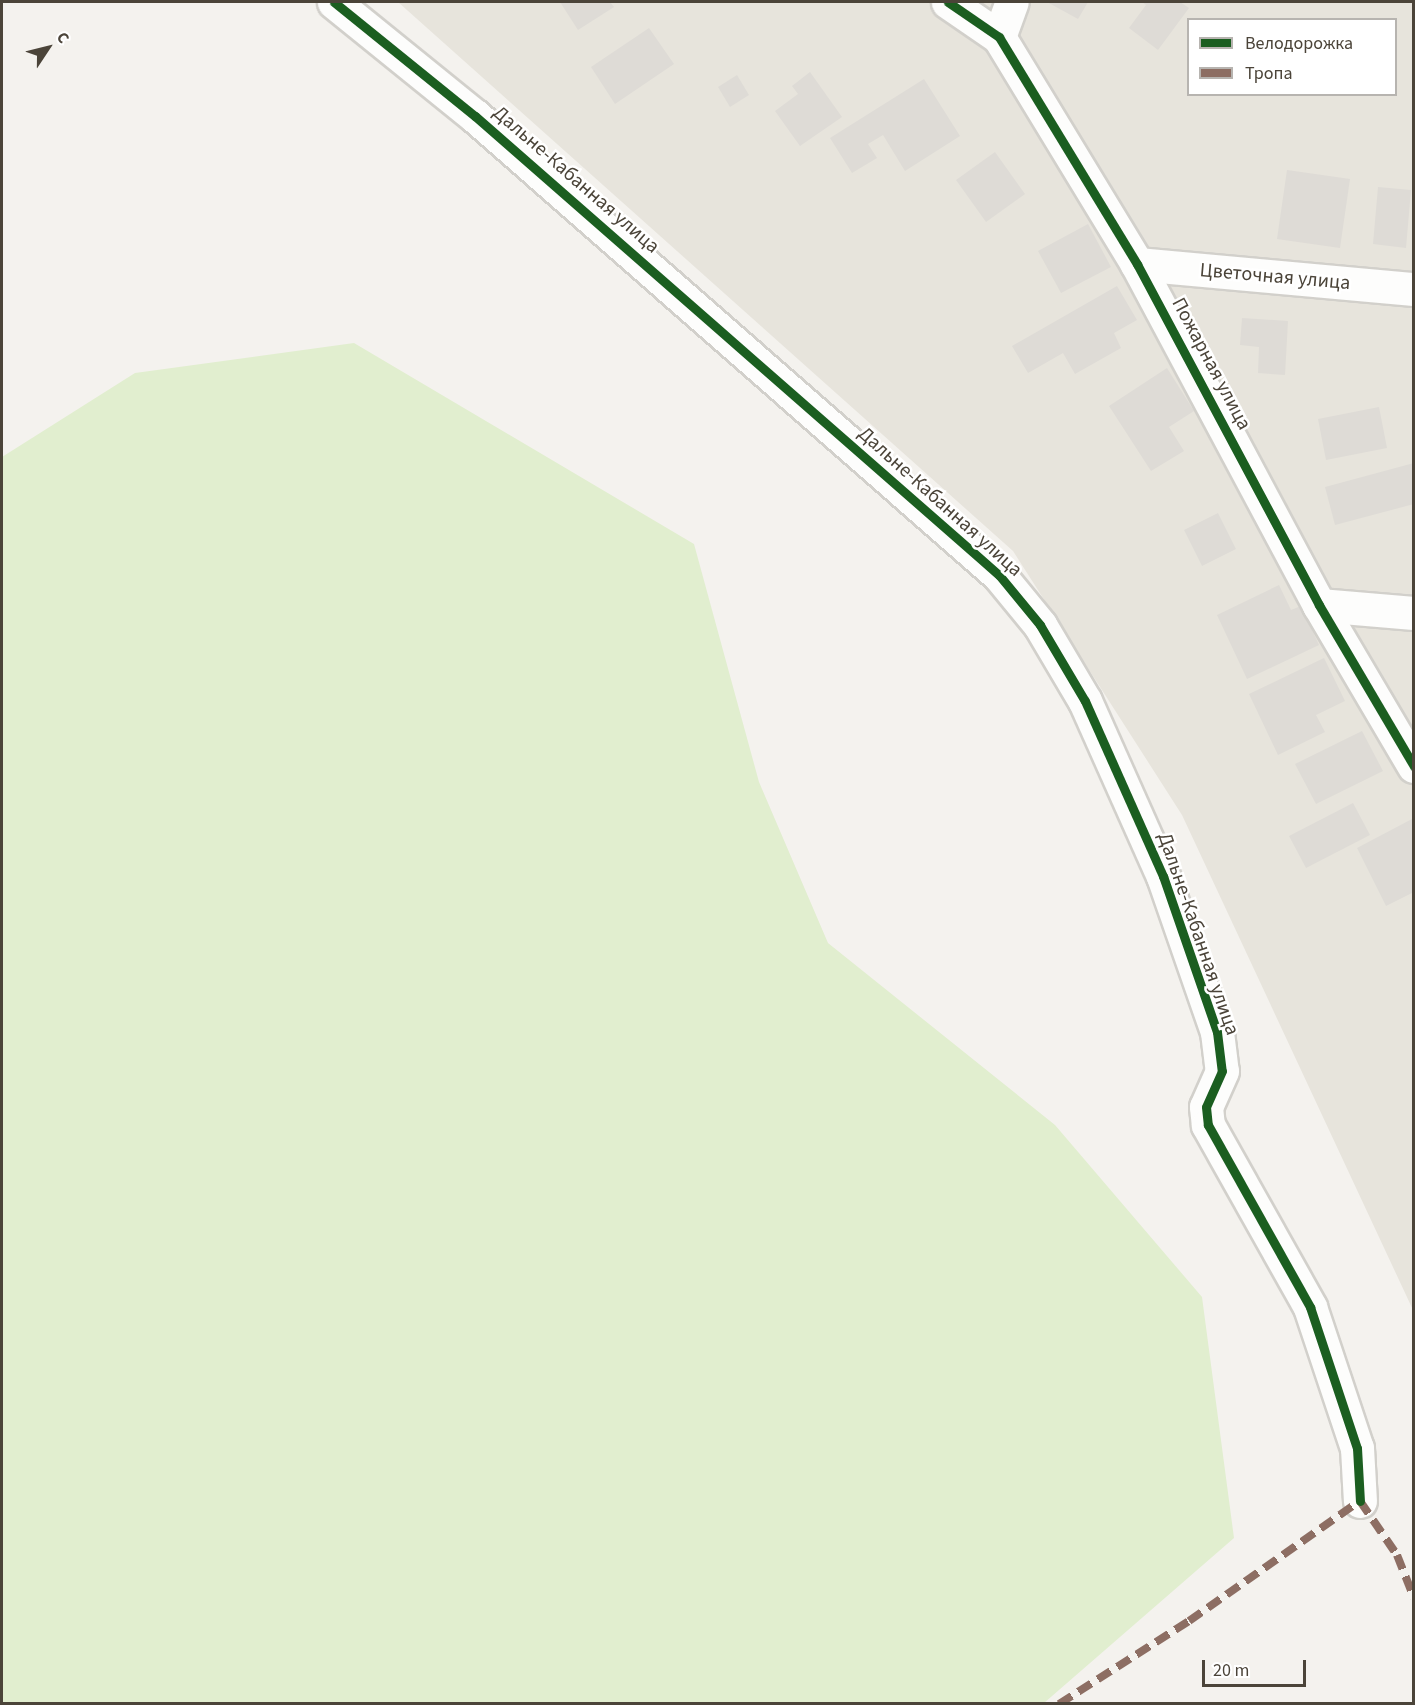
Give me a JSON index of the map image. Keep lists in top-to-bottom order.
{
  "streets": {
    "street": ["Дальне-Кабанная улица", "Цветочная улица", "Пожарная улица"]
  },
  "crossings": [
    ["Цветочная улица", "Пожарная улица"]
  ],
  "legend": ["Велодорожка", "Тропа"],
  "scale_bar": "20 m",
  "north": "top right"
}
